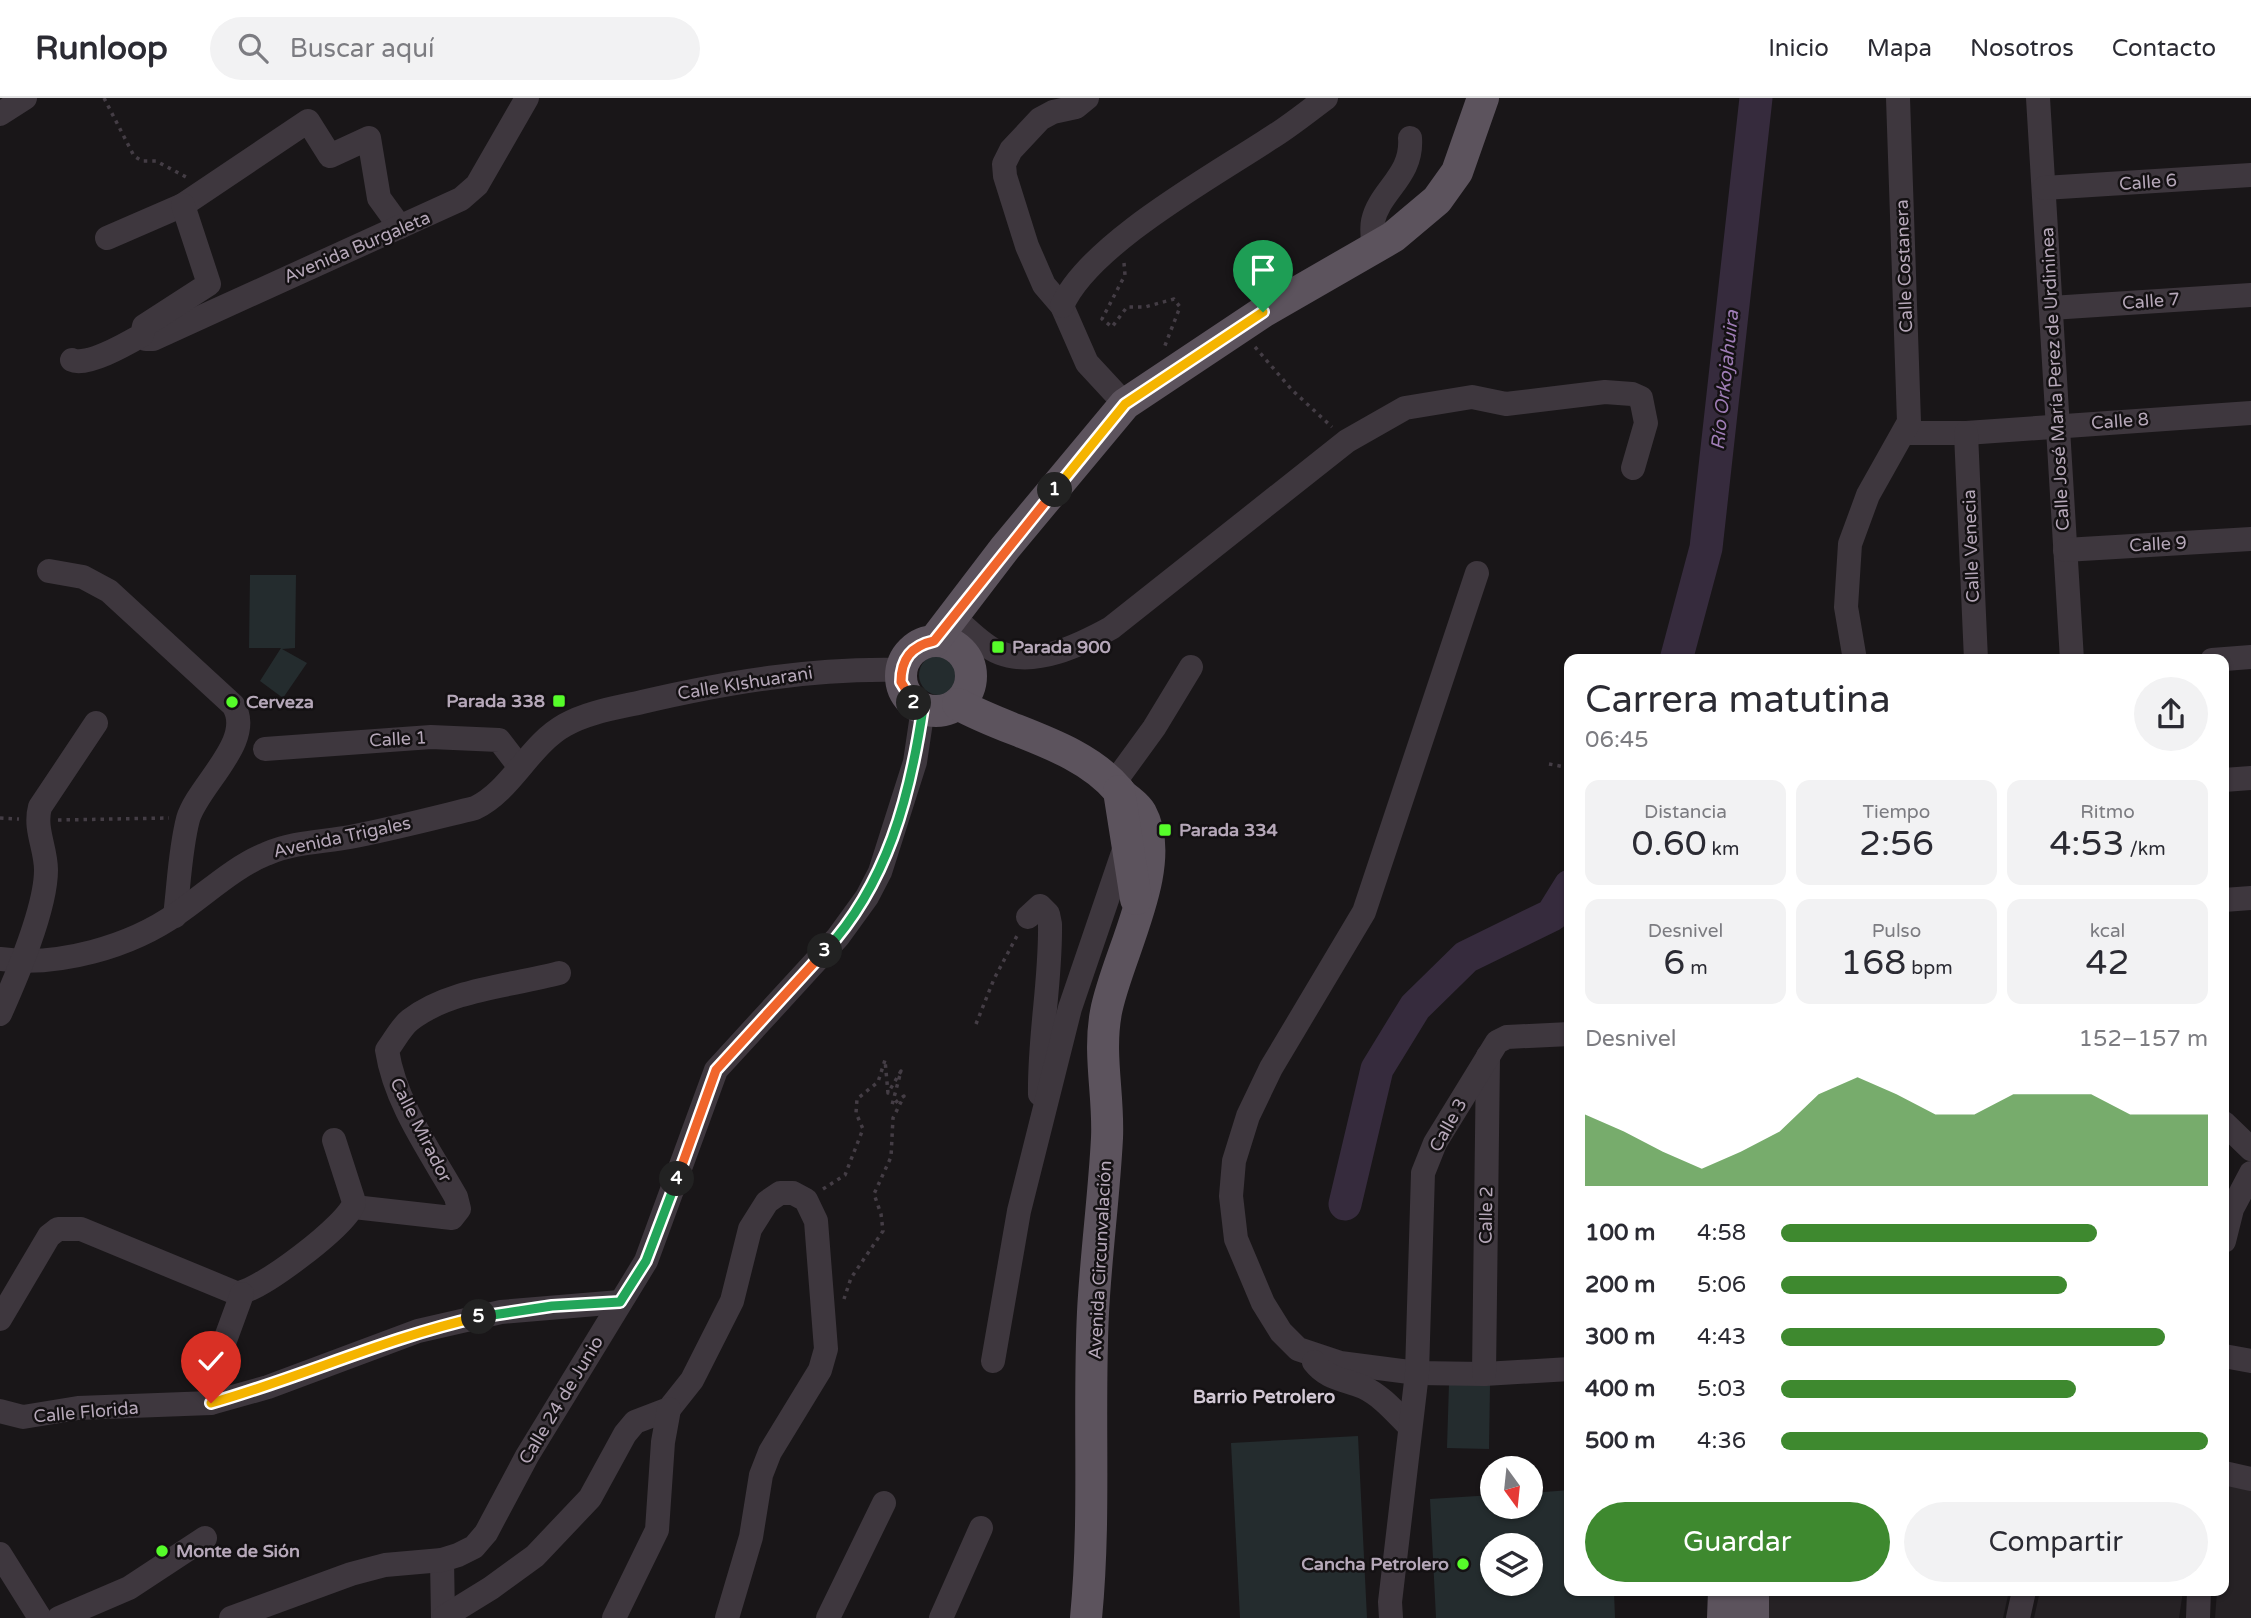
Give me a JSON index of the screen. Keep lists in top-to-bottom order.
{
  "streets": {
    "main road": ["Avenida Circunvalación"],
    "street": [
      "Calle 6",
      "Avenida Burgaleta",
      "Calle Costanera",
      "Calle 7",
      "Calle José María Perez de Urdininea",
      "Calle 8",
      "Calle 9",
      "Calle Venecia",
      "Calle KIshuarani",
      "Calle 1",
      "Avenida Trigales",
      "Calle 3",
      "Calle Mirador",
      "Calle 2",
      "Calle 24 de Junio",
      "Calle Florida"
    ]
  },
  "crossings": [
    ["Calle 6", "Calle José María Perez de Urdininea"],
    ["Calle Costanera", "Calle 8"],
    ["Calle 7", "Calle José María Perez de Urdininea"],
    ["Calle José María Perez de Urdininea", "Calle 8"],
    ["Calle José María Perez de Urdininea", "Calle 9"],
    ["Calle 8", "Calle Venecia"],
    ["Calle KIshuarani", "Avenida Trigales"],
    ["Calle KIshuarani", "Calle 24 de Junio"],
    ["Calle 1", "Avenida Trigales"],
    ["Calle 3", "Calle 2"],
    ["Calle 24 de Junio", "Calle Florida"]
  ],
  "districts": ["Barrio Petrolero"],
  "water": ["Río Orkojahuira"],
  "places": {
    "transit": ["Parada 900", "Parada 338", "Parada 334"],
    "other": ["Cerveza", "Monte de Sión", "Cancha Petrolero"]
  },
  "north": "bottom",
  "page": {
    "header": "Runloop",
    "search": "Buscar aquí",
    "nav": [
      "Inicio",
      "Mapa",
      "Nosotros",
      "Contacto"
    ],
    "pins": [
      "1",
      "2",
      "3",
      "4",
      "5"
    ],
    "heading": ["Carrera matutina", "06:45"],
    "stats": [
      ["Distancia", "0.60 km"],
      ["Tiempo", "2:56"],
      ["Ritmo", "4:53 /km"],
      ["Desnivel", "6 m"],
      ["Pulso", "168 bpm"],
      ["kcal", "42"]
    ],
    "chart": ["Desnivel", "152–157 m"],
    "list": [
      {
        "name": "100 m",
        "note": "4:58"
      },
      {
        "name": "200 m",
        "note": "5:06"
      },
      {
        "name": "300 m",
        "note": "4:43"
      },
      {
        "name": "400 m",
        "note": "5:03"
      },
      {
        "name": "500 m",
        "note": "4:36"
      }
    ],
    "buttons": ["Guardar", "Compartir"]
  }
}
